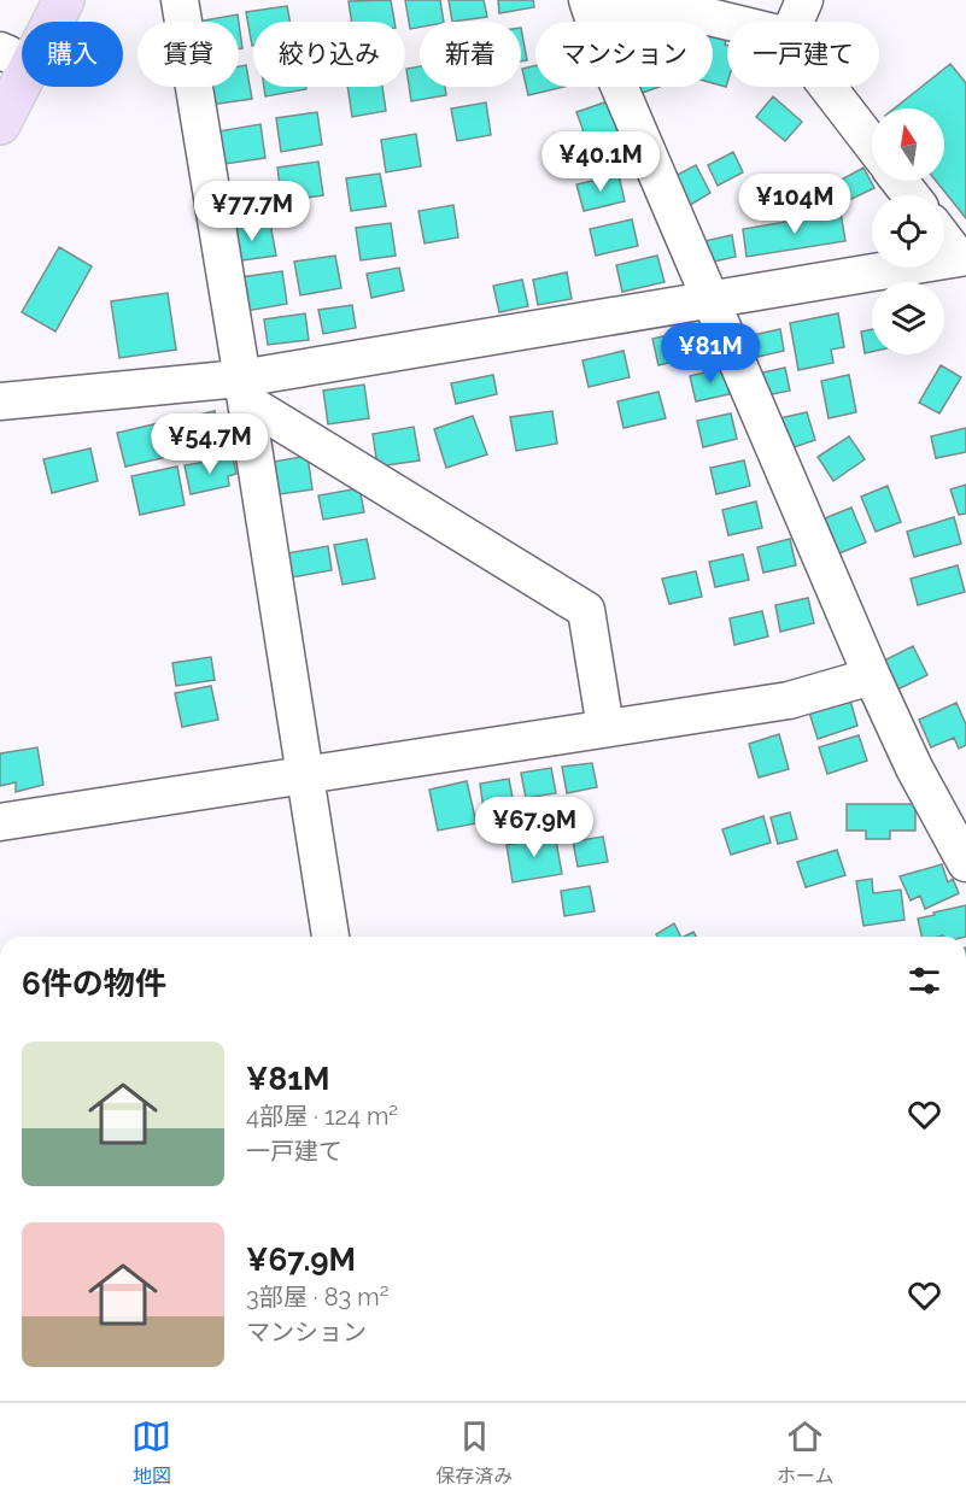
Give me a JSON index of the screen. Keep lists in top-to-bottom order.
{
  "north": "top",
  "page": {
    "chip": [
      "購入",
      "賃貸",
      "絞り込み",
      "新着",
      "マンション",
      "一戸建て"
    ],
    "price": [
      "¥40.1M",
      "¥104M",
      "¥77.7M",
      "¥81M",
      "¥54.7M",
      "¥67.9M"
    ],
    "heading": "6件の物件",
    "list": [
      {
        "name": "¥81M",
        "note": "4部屋 · 124 m² · 一戸建て"
      },
      {
        "name": "¥67.9M",
        "note": "3部屋 · 83 m² · マンション"
      }
    ],
    "tabs": ["地図", "保存済み", "ホーム"]
  }
}
